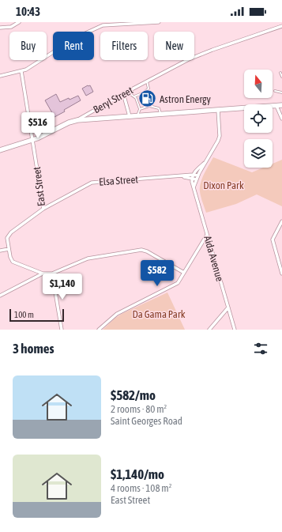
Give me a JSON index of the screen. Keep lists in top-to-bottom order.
{
  "streets": {
    "main road": ["Beryl Street"],
    "street": ["Elsa Street", "East Street", "Aida Avenue"]
  },
  "crossings": [
    ["Beryl Street", "East Street"],
    ["Elsa Street", "East Street"],
    ["Elsa Street", "Aida Avenue"]
  ],
  "parks": ["Dixon Park", "Da Gama Park"],
  "places": {
    "fuel station": ["Astron Energy"]
  },
  "scale_bar": "100 m",
  "north": "top",
  "page": {
    "status": "10:43",
    "chip": [
      "Buy",
      "Rent",
      "Filters",
      "New"
    ],
    "price": ["$516", "$582", "$1,140"],
    "scale": "100 m",
    "heading": "3 homes",
    "list": [
      {
        "name": "$582/mo",
        "note": "2 rooms · 80 m² · Saint Georges Road"
      },
      {
        "name": "$1,140/mo",
        "note": "4 rooms · 108 m² · East Street"
      }
    ]
  }
}
